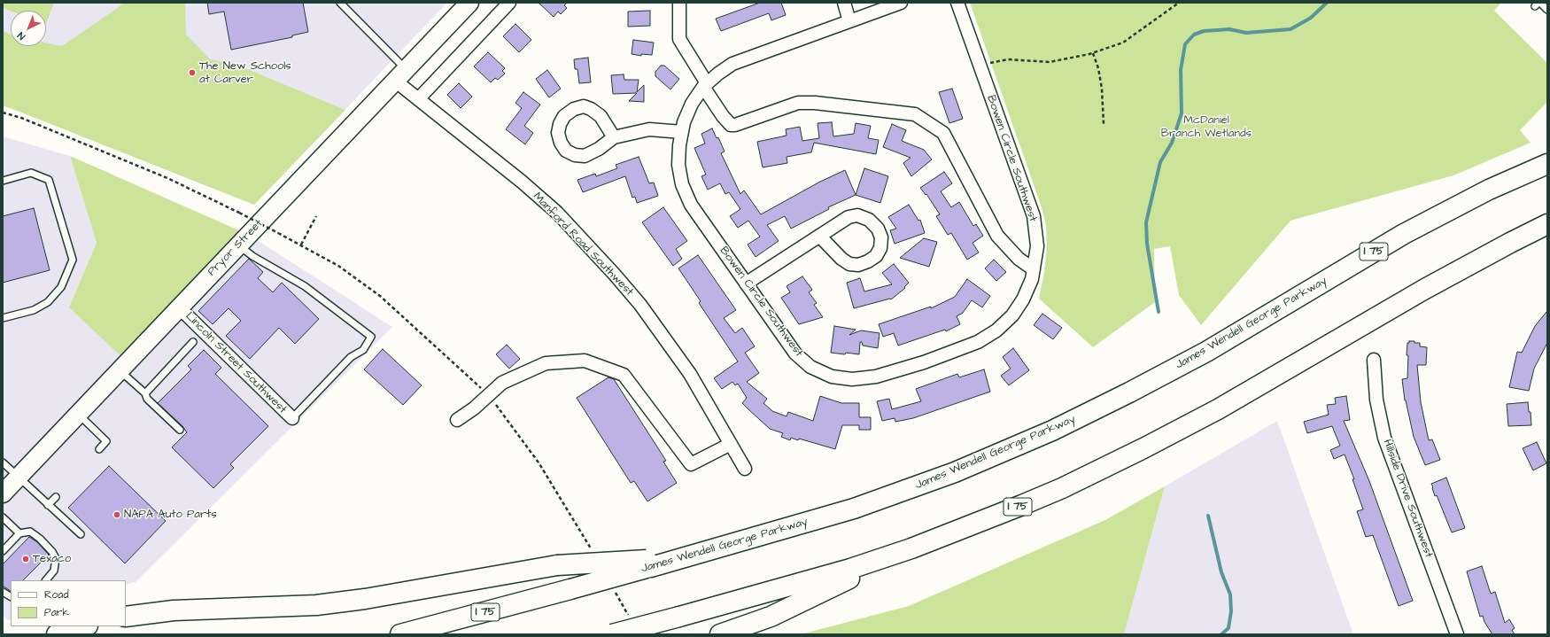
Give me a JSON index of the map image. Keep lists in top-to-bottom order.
{
  "streets": {
    "highway": ["I 75", "James Wendell George Parkway"],
    "main road": ["Pryor Street"],
    "street": [
      "Bowen Circle Southwest",
      "Manford Road Southwest",
      "Lincoln Street Southwest",
      "Hillside Drive Southwest"
    ]
  },
  "crossings": [
    ["Manford Road Southwest", "Pryor Street"],
    ["Pryor Street", "Lincoln Street Southwest"]
  ],
  "parks": ["McDaniel Branch Wetlands"],
  "places": ["The New Schools at Carver", "NAPA Auto Parts", "Texaco"],
  "legend": ["Road", "Park"],
  "north": "bottom left"
}
